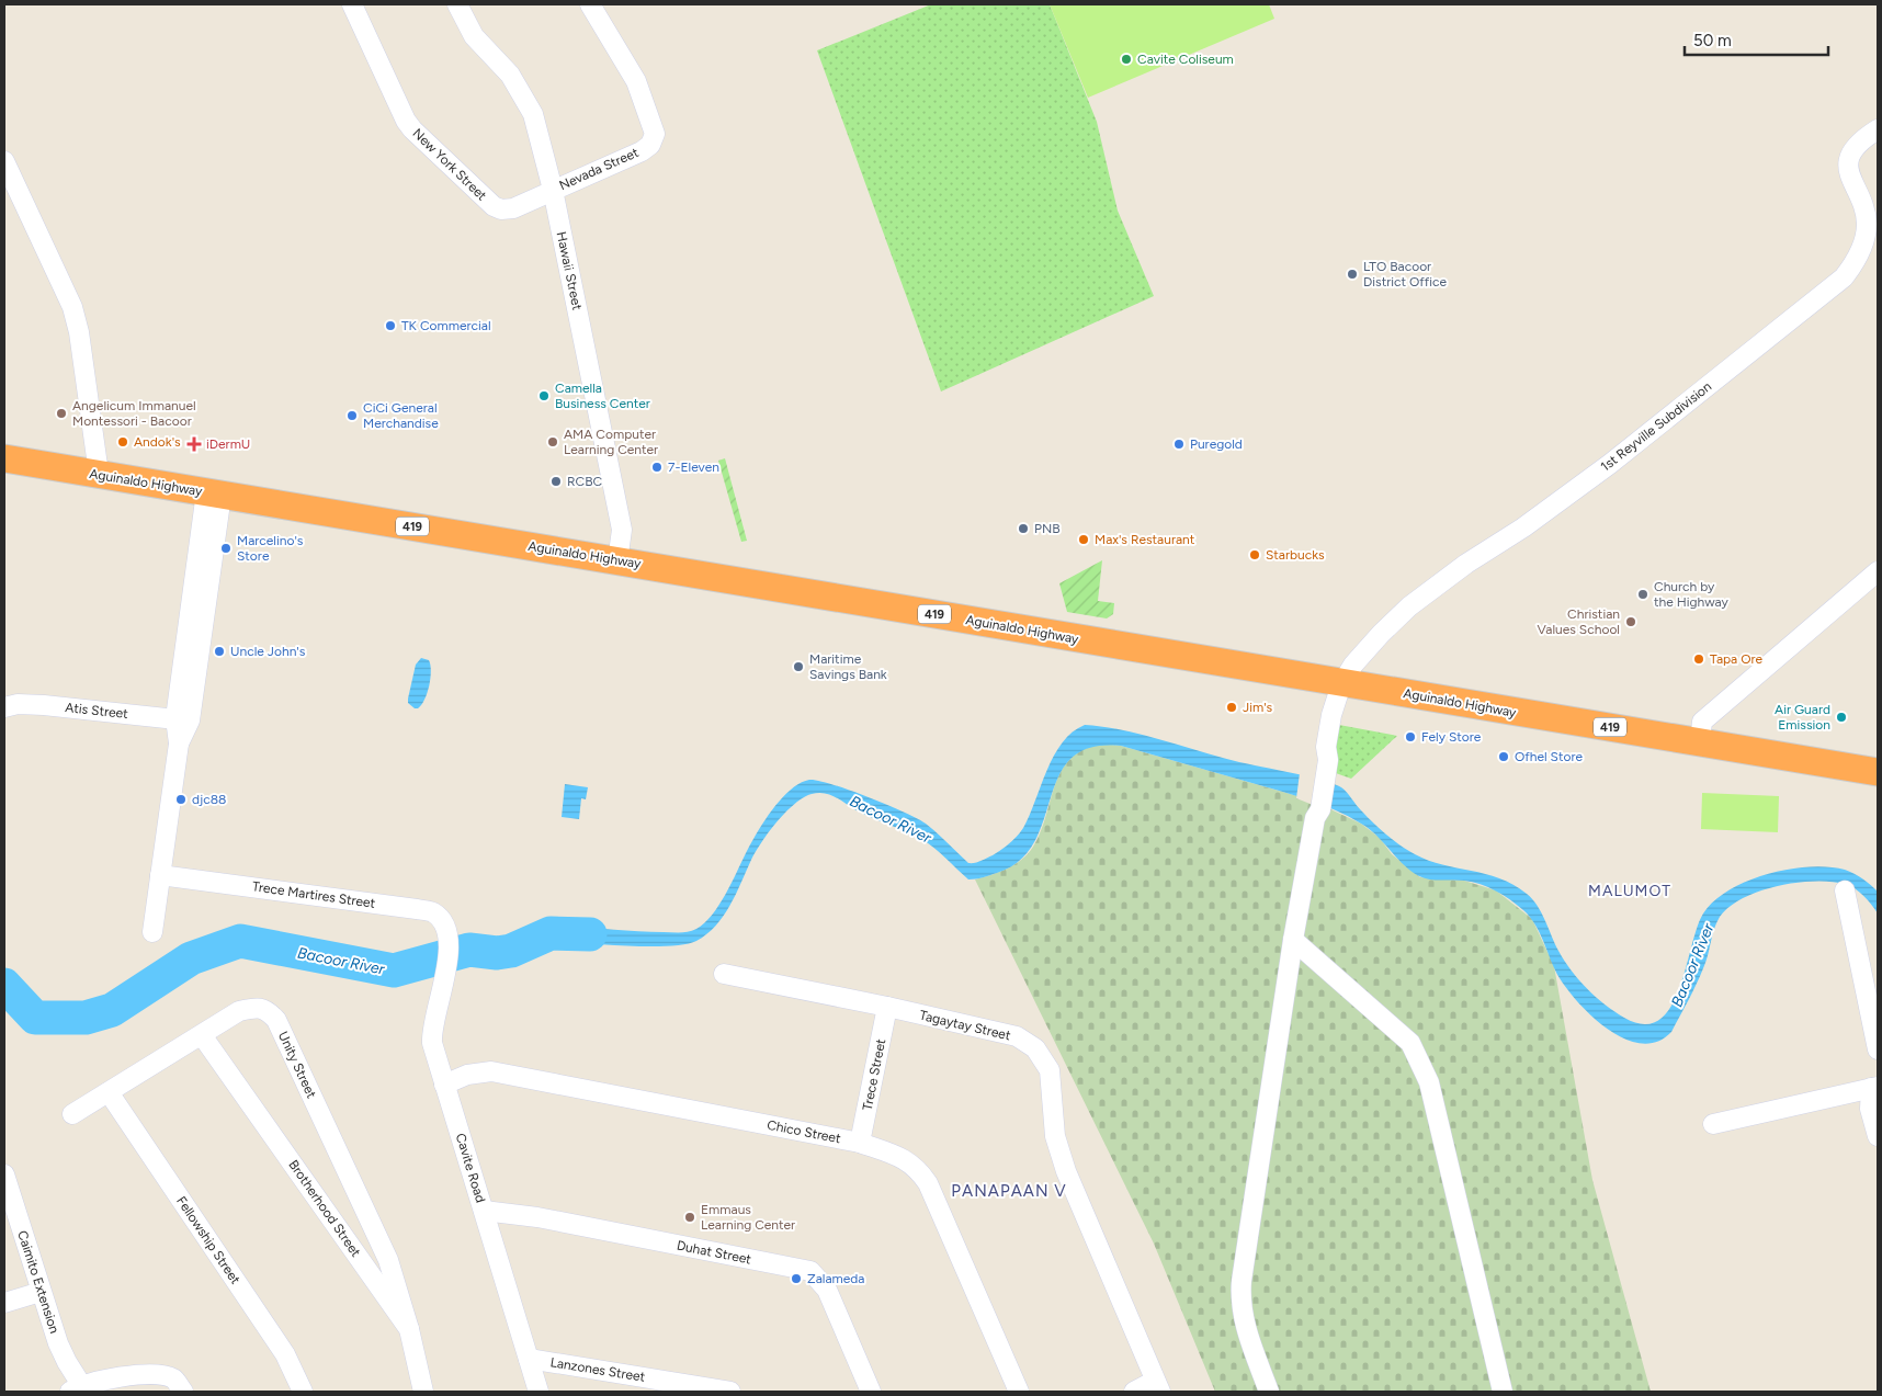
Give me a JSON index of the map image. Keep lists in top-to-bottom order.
{
  "streets": {
    "highway": ["Aguinaldo Highway", "419"],
    "street": [
      "New York Street",
      "Nevada Street",
      "Hawaii Street",
      "1st Reyville Subdivision",
      "Atis Street",
      "Trece Martires Street",
      "Tagaytay Street",
      "Unity Street",
      "Trece Street",
      "Chico Street",
      "Cavite Road",
      "Brotherhood Street",
      "Fellowship Street",
      "Duhat Street",
      "Caimito Extension",
      "Lanzones Street"
    ]
  },
  "crossings": [
    ["New York Street", "Nevada Street"],
    ["New York Street", "Hawaii Street"],
    ["Nevada Street", "Hawaii Street"],
    ["Hawaii Street", "Aguinaldo Highway"],
    ["1st Reyville Subdivision", "Aguinaldo Highway"],
    ["Trece Martires Street", "Cavite Road"],
    ["Tagaytay Street", "Trece Street"],
    ["Unity Street", "Brotherhood Street"],
    ["Unity Street", "Fellowship Street"],
    ["Trece Street", "Chico Street"],
    ["Chico Street", "Cavite Road"],
    ["Cavite Road", "Duhat Street"],
    ["Cavite Road", "Lanzones Street"]
  ],
  "districts": ["MALUMOT", "PANAPAAN V"],
  "water": ["Bacoor River"],
  "places": {
    "other": [
      "Cavite Coliseum",
      "LTO Bacoor District Office",
      "TK Commercial",
      "Camella Business Center",
      "Angelicum Immanuel Montessori - Bacoor",
      "CiCi General Merchandise",
      "Andok's",
      "AMA Computer Learning Center",
      "Puregold",
      "7-Eleven",
      "RCBC",
      "PNB",
      "Max's Restaurant",
      "Marcelino's Store",
      "Starbucks",
      "Church by the Highway",
      "Christian Values School",
      "Uncle John's",
      "Tapa Ore",
      "Maritime Savings Bank",
      "Jim's",
      "Air Guard Emission",
      "Fely Store",
      "Ofhel Store",
      "djc88",
      "Emmaus Learning Center",
      "Zalameda"
    ],
    "health": ["iDermU"]
  },
  "scale_bar": "50 m"
}
